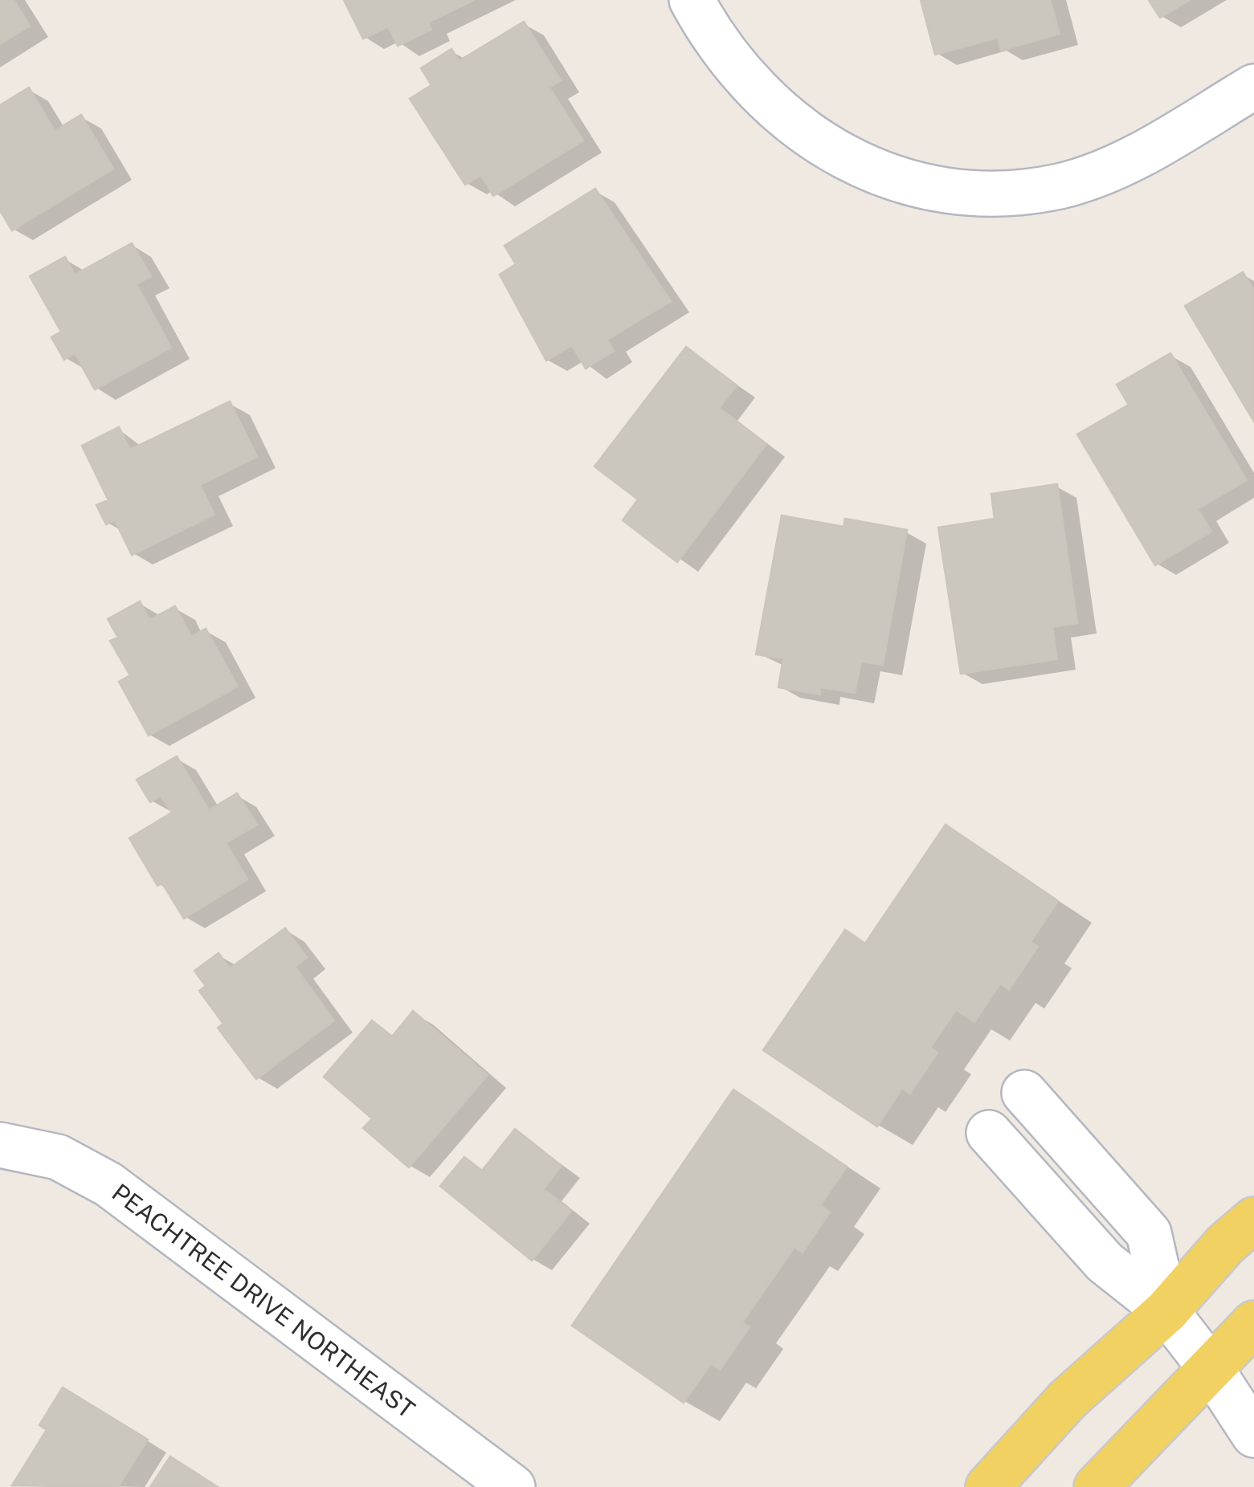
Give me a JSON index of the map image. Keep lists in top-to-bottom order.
{
  "streets": {
    "street": ["PEACHTREE DRIVE NORTHEAST"]
  }
}
